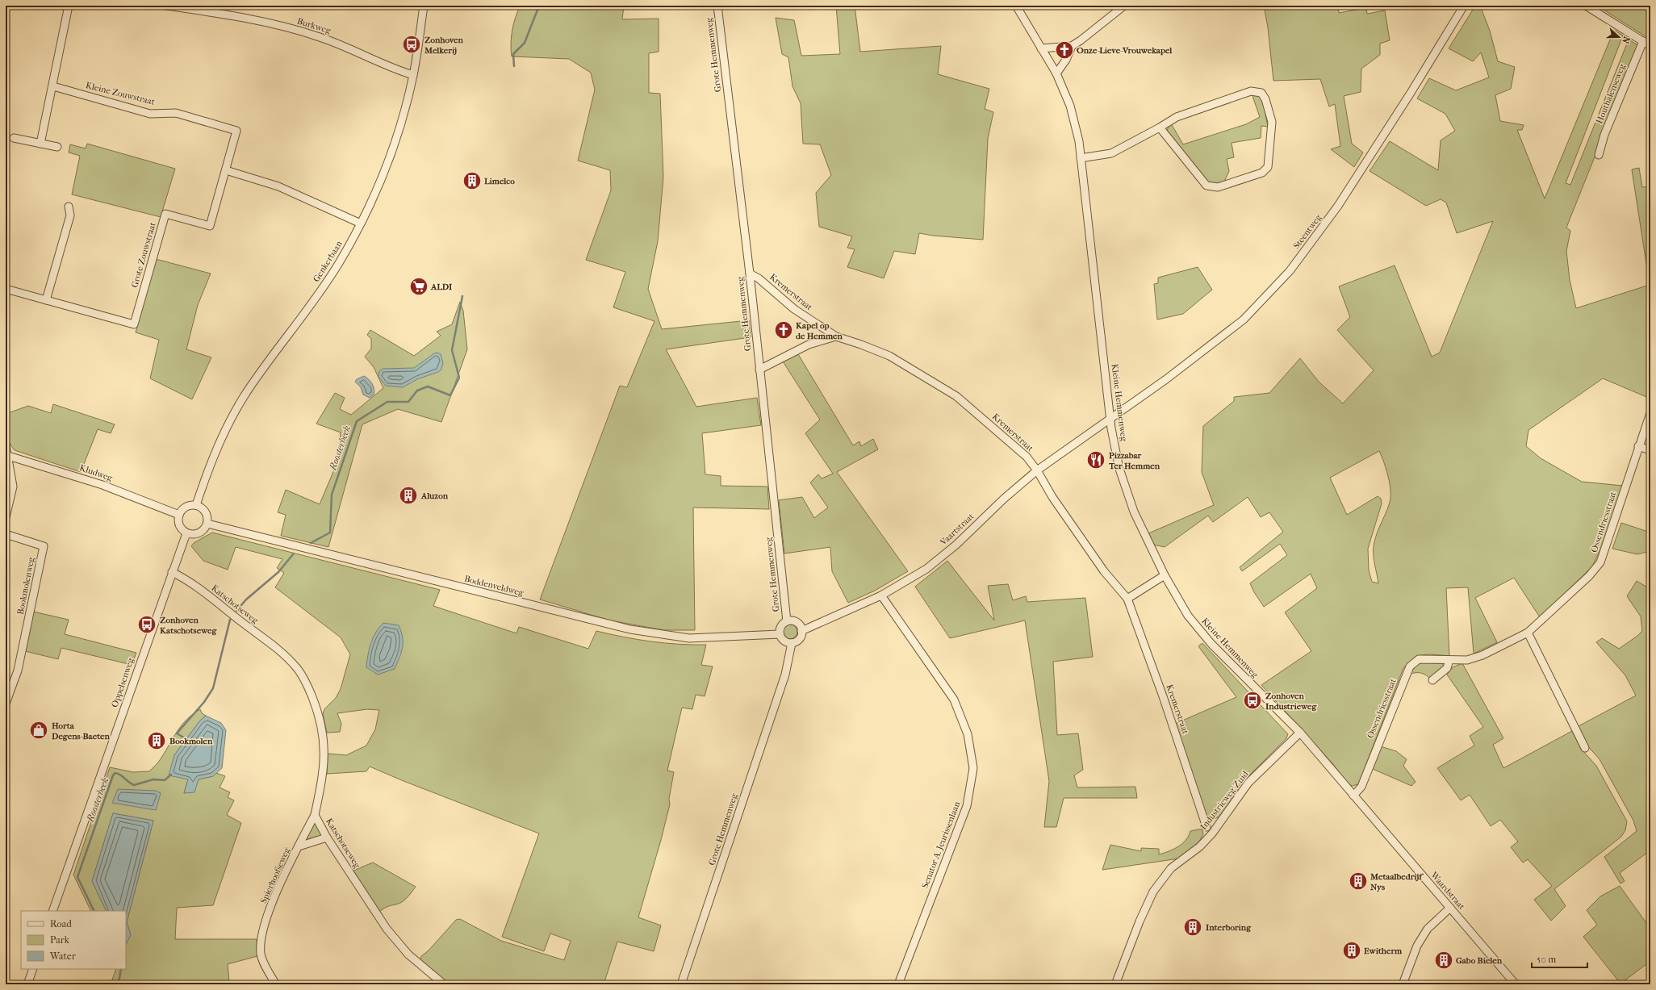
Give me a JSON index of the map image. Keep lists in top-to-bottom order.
{
  "streets": {
    "street": [
      "Burkweg",
      "Grote Hemmenweg",
      "Kleine Zouwstraat",
      "Houthalenseweg",
      "Steentweg",
      "Grote Zouwstraat",
      "Genkerbaan",
      "Kremerstraat",
      "Kleine Hemmenweg",
      "Kludweg",
      "Ossendriesstraat",
      "Vaartstraat",
      "Bookmolenweg",
      "Boddenveldweg",
      "Katschotseweg",
      "Oppelsenweg",
      "Industrieweg-Zuid",
      "Senator A. Jeurissenlaan",
      "Spierhoofseweg",
      "Waardstraat"
    ]
  },
  "crossings": [
    ["Burkweg", "Genkerbaan"],
    ["Grote Hemmenweg", "Kremerstraat"],
    ["Grote Hemmenweg", "Vaartstraat"],
    ["Grote Hemmenweg", "Boddenveldweg"],
    ["Kleine Zouwstraat", "Grote Zouwstraat"],
    ["Steentweg", "Kleine Hemmenweg"],
    ["Steentweg", "Vaartstraat"],
    ["Genkerbaan", "Kludweg"],
    ["Genkerbaan", "Boddenveldweg"],
    ["Genkerbaan", "Oppelsenweg"],
    ["Kremerstraat", "Vaartstraat"],
    ["Kleine Hemmenweg", "Ossendriesstraat"],
    ["Kleine Hemmenweg", "Vaartstraat"],
    ["Kleine Hemmenweg", "Industrieweg-Zuid"],
    ["Kleine Hemmenweg", "Waardstraat"],
    ["Kludweg", "Boddenveldweg"],
    ["Kludweg", "Oppelsenweg"],
    ["Ossendriesstraat", "Waardstraat"],
    ["Vaartstraat", "Boddenveldweg"],
    ["Vaartstraat", "Senator A. Jeurissenlaan"],
    ["Boddenveldweg", "Oppelsenweg"],
    ["Katschotseweg", "Oppelsenweg"],
    ["Katschotseweg", "Spierhoofseweg"]
  ],
  "water": ["Roosterbeek"],
  "places": {
    "bus stop": ["Zonhoven Melkerij", "Zonhoven Katschotseweg", "Zonhoven Industrieweg"],
    "church": ["Onze-Lieve-Vrouwekapel", "Kapel op de Hemmen"],
    "building": [
      "Limelco",
      "Aluzon",
      "Bookmolen",
      "Metaalbedrijf Nys",
      "Interboring",
      "Ewitherm",
      "Gabo Bielen"
    ],
    "supermarket": ["ALDI"],
    "restaurant": ["Pizzabar Ter Hemmen"],
    "shop": ["Horta Degens-Baeten"]
  },
  "legend": ["Road", "Park", "Water"],
  "scale_bar": "50 m",
  "north": "right"
}
